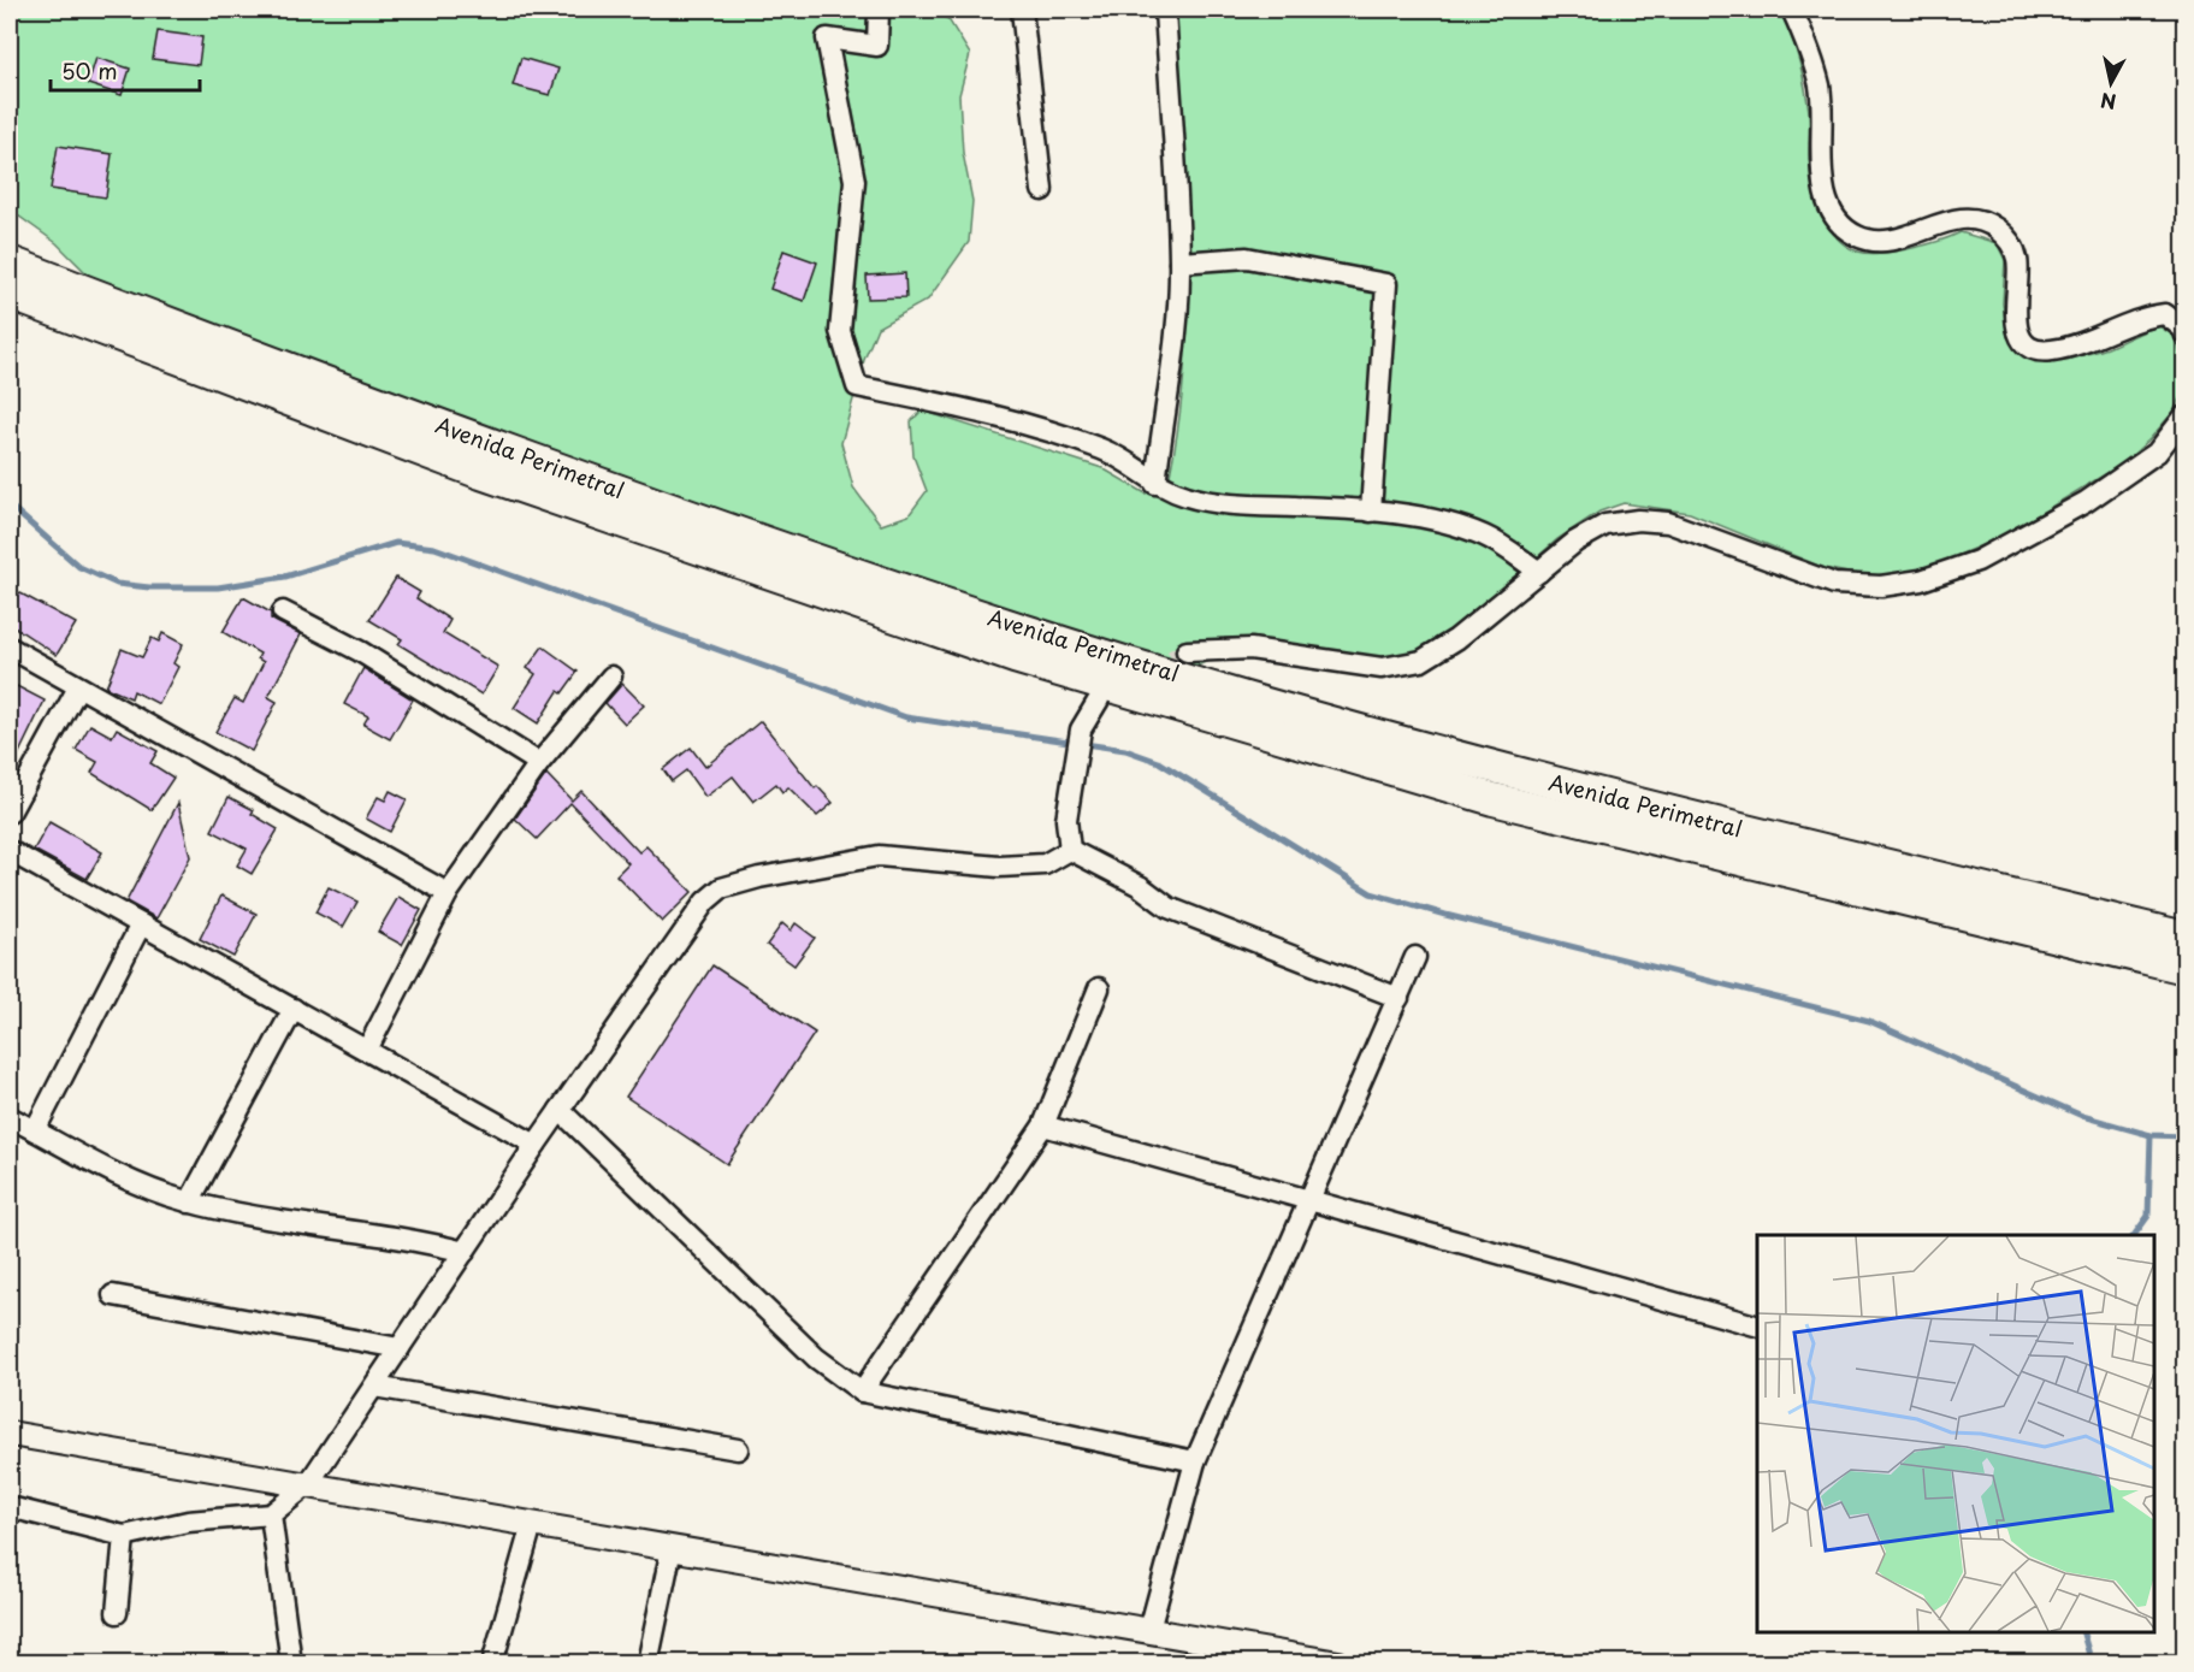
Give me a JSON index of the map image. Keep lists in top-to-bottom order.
{
  "streets": {
    "main road": ["Avenida Perimetral"]
  },
  "scale_bar": "50 m",
  "north": "bottom"
}
